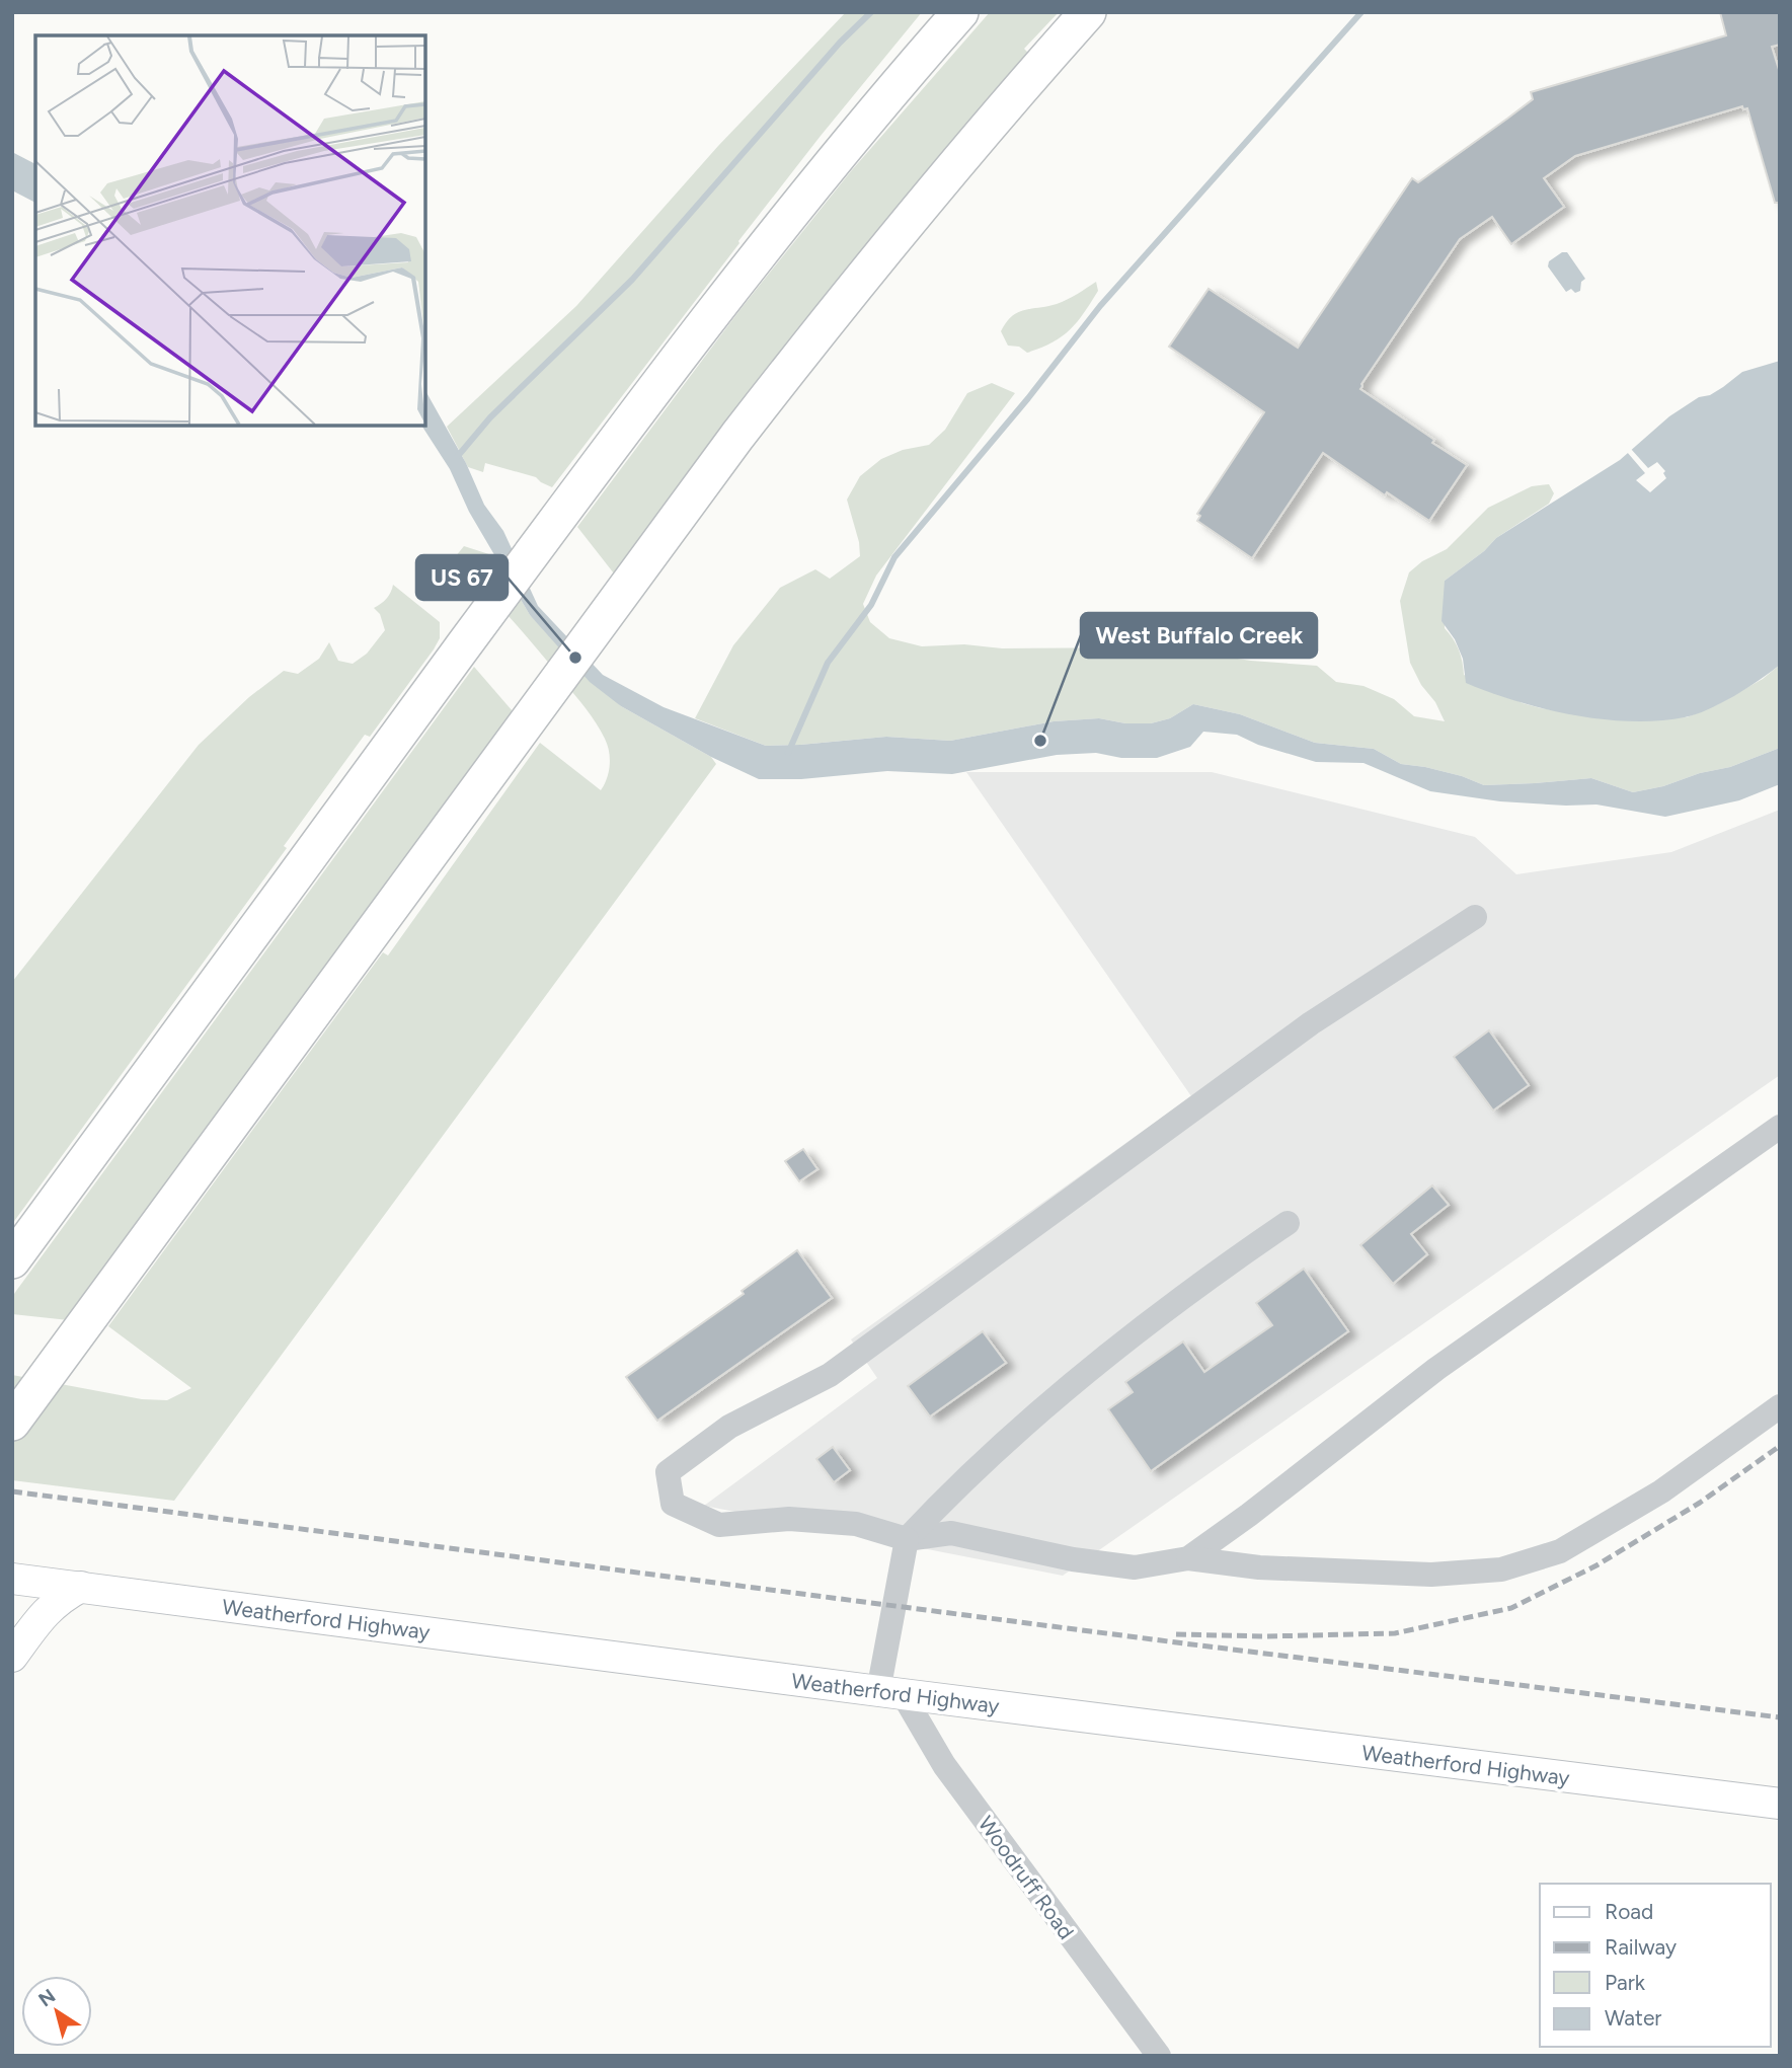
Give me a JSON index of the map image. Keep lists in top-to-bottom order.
{
  "streets": {
    "main road": ["Weatherford Highway"],
    "street": ["Woodruff Road"]
  },
  "crossings": [
    ["Weatherford Highway", "Woodruff Road"]
  ],
  "places": ["US 67", "West Buffalo Creek"],
  "legend": [
    "Road",
    "Railway",
    "Park",
    "Water"
  ],
  "north": "top left"
}
